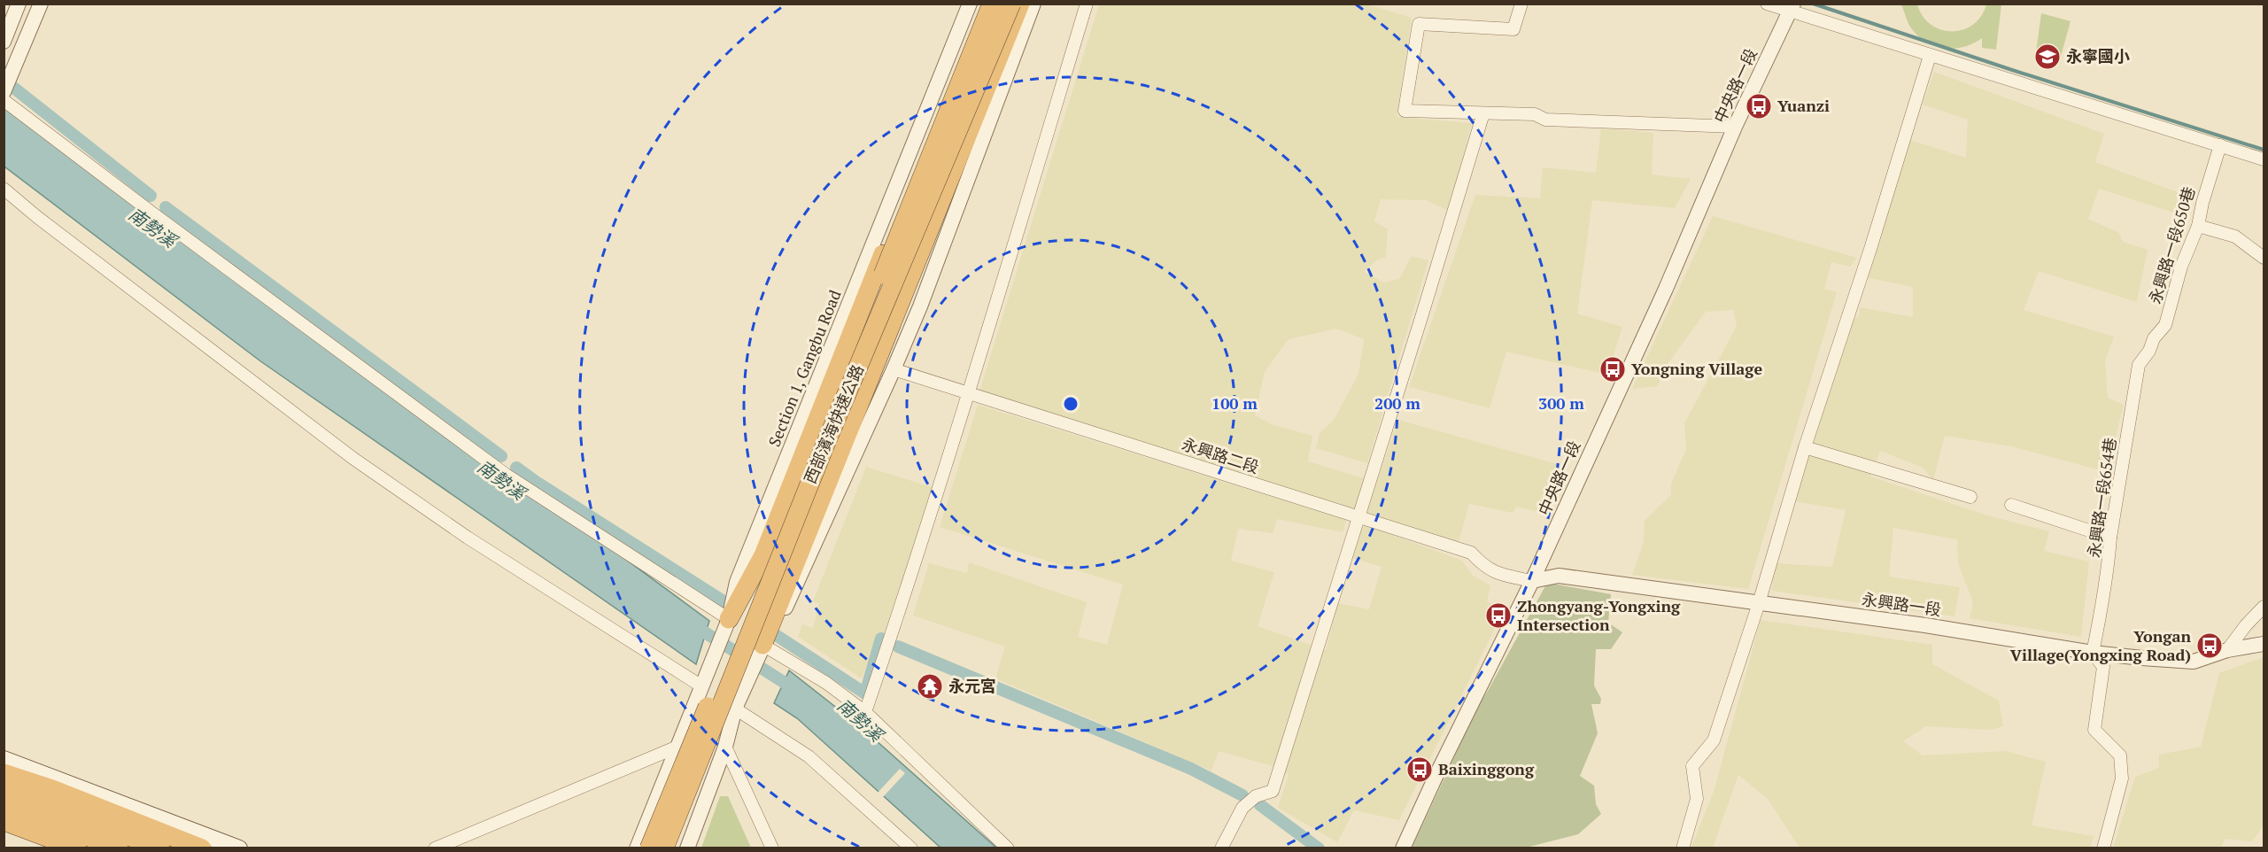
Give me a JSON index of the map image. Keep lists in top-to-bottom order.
{
  "streets": {
    "highway": ["西部濱海快速公路"],
    "street": [
      "中央路一段",
      "永興路一段650巷",
      "Section 1, Gangbu Road",
      "永興路二段",
      "永興路一段654巷",
      "永興路一段"
    ]
  },
  "crossings": [
    ["中央路一段", "永興路二段"],
    ["中央路一段", "永興路一段"],
    ["永興路一段650巷", "永興路一段654巷"],
    ["永興路二段", "永興路一段"],
    ["永興路一段654巷", "永興路一段"]
  ],
  "water": ["南勢溪"],
  "places": {
    "school or university": ["永寧國小"],
    "bus stop": [
      "Yuanzi",
      "Yongning Village",
      "Zhongyang-Yongxing Intersection",
      "Yongan Village(Yongxing Road)",
      "Baixinggong"
    ],
    "temple": ["永元宮"]
  },
  "rings": ["100 m", "200 m", "300 m"]
}
